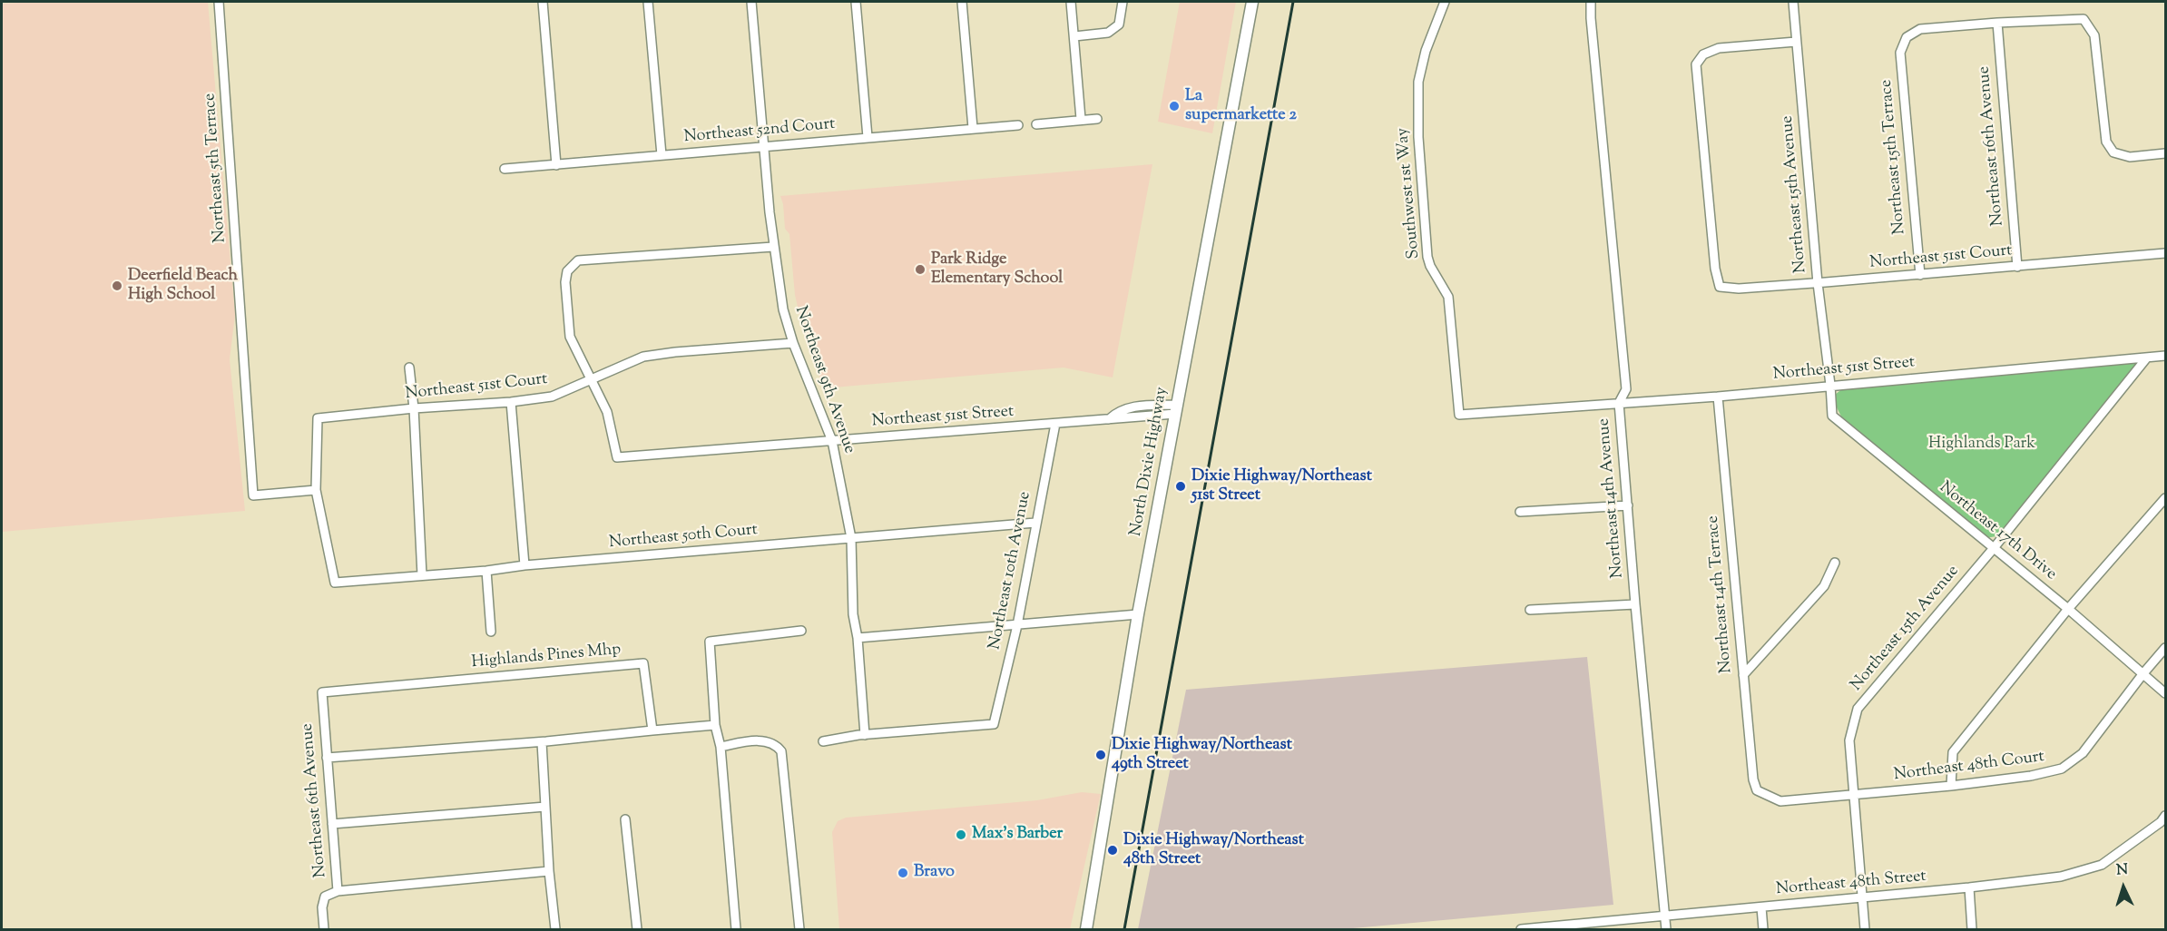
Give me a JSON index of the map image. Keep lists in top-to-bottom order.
{
  "streets": {
    "main road": ["North Dixie Highway"],
    "street": [
      "Northeast 52nd Court",
      "Northeast 16th Avenue",
      "Northeast 15th Terrace",
      "Northeast 5th Terrace",
      "Southwest 1st Way",
      "Northeast 15th Avenue",
      "Northeast 51st Court",
      "Northeast 51st Street",
      "Northeast 9th Avenue",
      "Northeast 14th Avenue",
      "Northeast 17th Drive",
      "Northeast 50th Court",
      "Northeast 10th Avenue",
      "Northeast 14th Terrace",
      "Highlands Pines Mhp",
      "Northeast 48th Court",
      "Northeast 6th Avenue",
      "Northeast 48th Street"
    ]
  },
  "crossings": [
    ["Northeast 52nd Court", "Northeast 9th Avenue"],
    ["Northeast 16th Avenue", "Northeast 15th Terrace"],
    ["Northeast 16th Avenue", "Northeast 51st Court"],
    ["Northeast 15th Terrace", "Northeast 51st Court"],
    ["Northeast 5th Terrace", "Northeast 51st Court"],
    ["Northeast 5th Terrace", "Northeast 50th Court"],
    ["Southwest 1st Way", "Northeast 51st Street"],
    ["Northeast 15th Avenue", "Northeast 51st Court"],
    ["Northeast 15th Avenue", "Northeast 51st Street"],
    ["Northeast 15th Avenue", "Northeast 17th Drive"],
    ["Northeast 15th Avenue", "Northeast 48th Court"],
    ["Northeast 15th Avenue", "Northeast 48th Street"],
    ["Northeast 51st Court", "Northeast 51st Street"],
    ["Northeast 51st Court", "Northeast 9th Avenue"],
    ["Northeast 51st Court", "Northeast 50th Court"],
    ["Northeast 51st Street", "Northeast 9th Avenue"],
    ["Northeast 51st Street", "North Dixie Highway"],
    ["Northeast 51st Street", "Northeast 14th Avenue"],
    ["Northeast 51st Street", "Northeast 17th Drive"],
    ["Northeast 51st Street", "Northeast 10th Avenue"],
    ["Northeast 51st Street", "Northeast 14th Terrace"],
    ["Northeast 9th Avenue", "Northeast 50th Court"],
    ["Northeast 9th Avenue", "Northeast 10th Avenue"],
    ["Northeast 14th Avenue", "Northeast 48th Street"],
    ["Northeast 17th Drive", "Northeast 48th Court"],
    ["Northeast 50th Court", "Northeast 10th Avenue"],
    ["Northeast 14th Terrace", "Northeast 48th Court"],
    ["Highlands Pines Mhp", "Northeast 6th Avenue"]
  ],
  "parks": ["Highlands Park"],
  "places": [
    "La supermarkette 2",
    "Park Ridge Elementary School",
    "Deerfield Beach High School",
    "Dixie Highway/Northeast 51st Street",
    "Dixie Highway/Northeast 49th Street",
    "Max’s Barber",
    "Dixie Highway/Northeast 48th Street",
    "Bravo"
  ],
  "north": "top"
}
